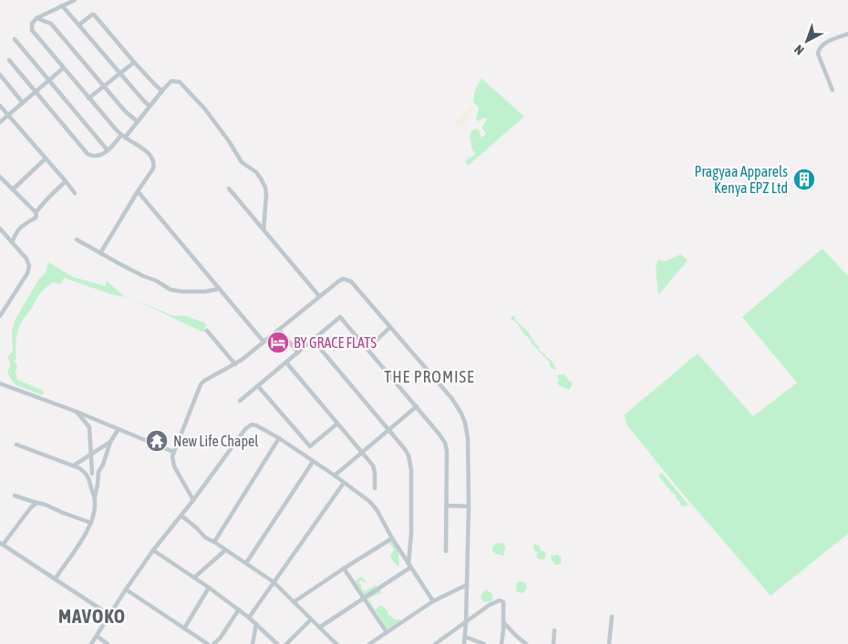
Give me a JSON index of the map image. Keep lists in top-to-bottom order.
{
  "districts": ["THE PROMISE", "MAVOKO"],
  "places": {
    "building": ["Pragyaa Apparels Kenya EPZ Ltd"],
    "hotel": ["BY GRACE FLATS"],
    "temple": ["New Life Chapel"]
  },
  "north": "bottom left"
}
